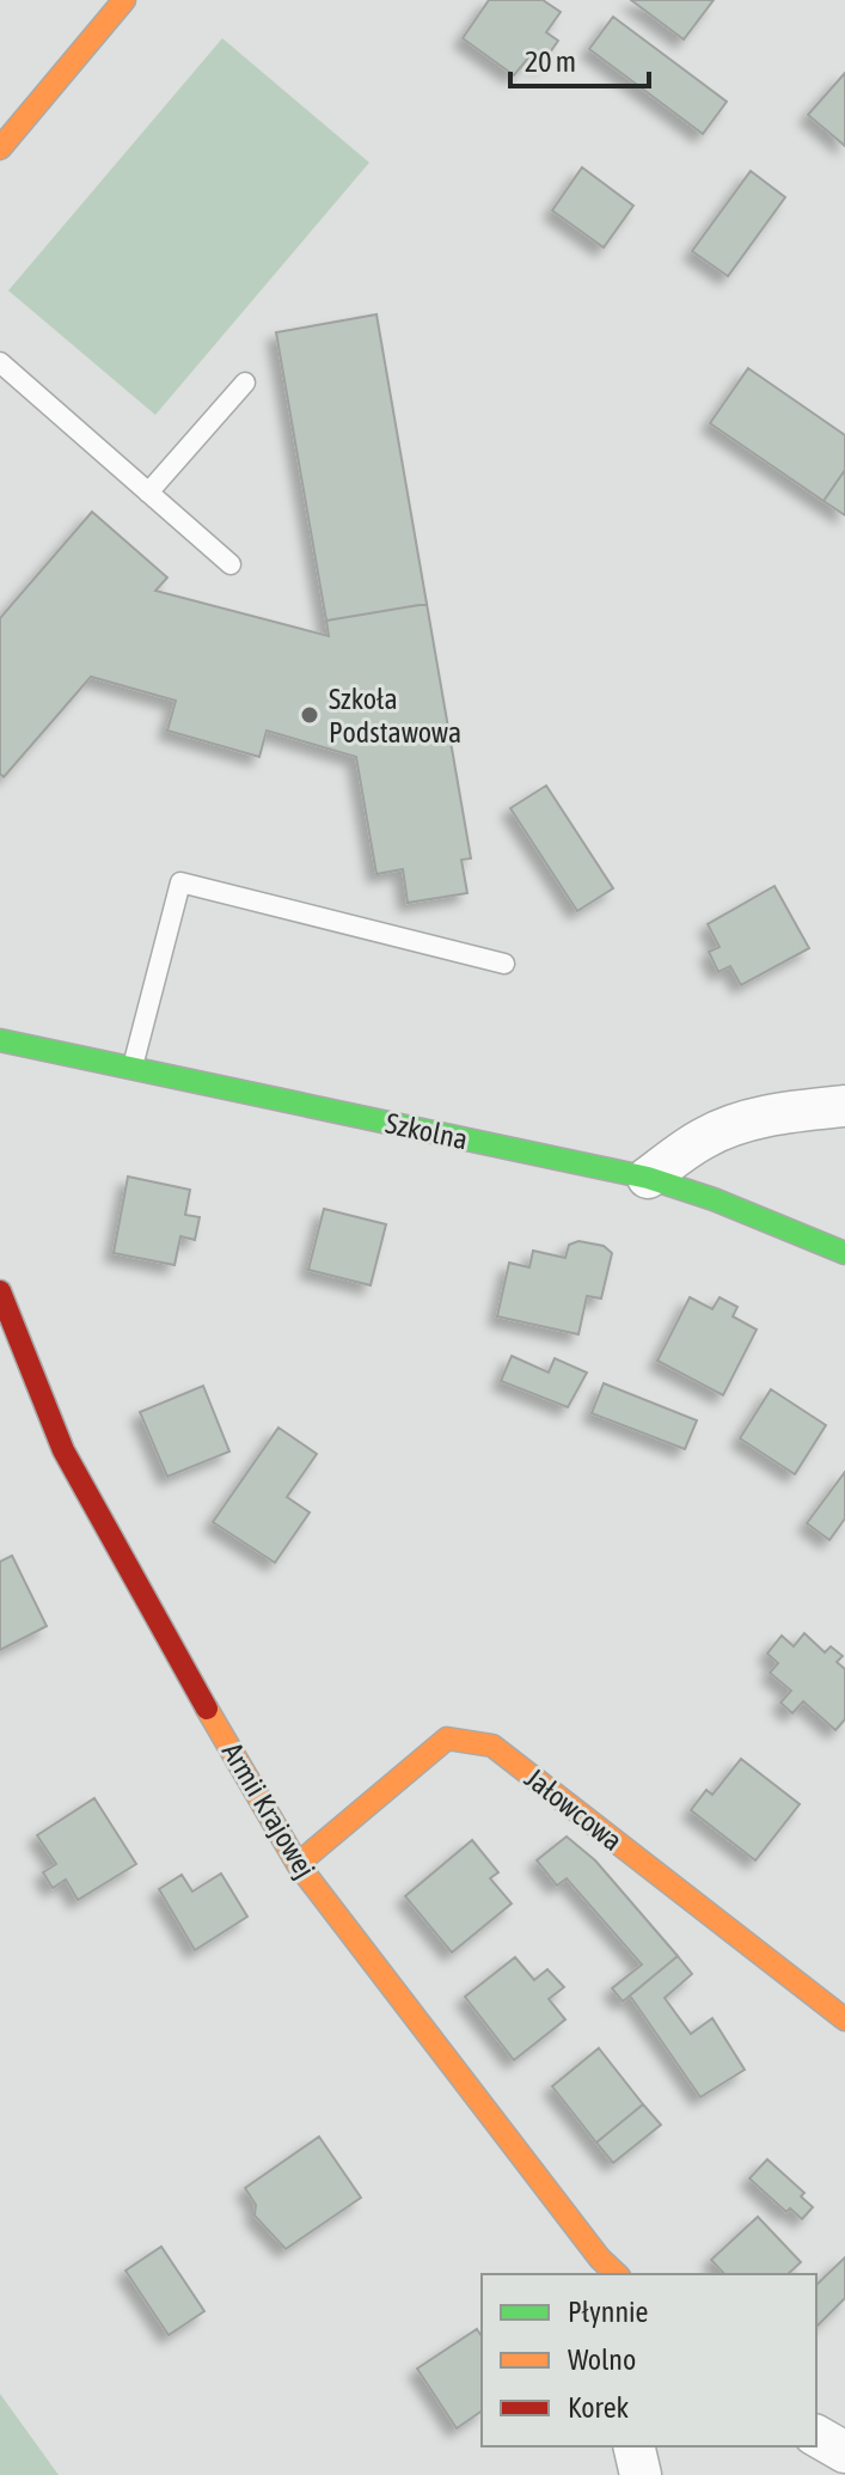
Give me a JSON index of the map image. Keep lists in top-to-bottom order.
{
  "streets": {
    "street": ["Szkolna", "Jałowcowa", "Armii Krajowej"]
  },
  "crossings": [
    ["Jałowcowa", "Armii Krajowej"]
  ],
  "places": ["Szkoła Podstawowa"],
  "legend": ["Płynnie", "Wolno", "Korek"],
  "scale_bar": "20 m"
}
